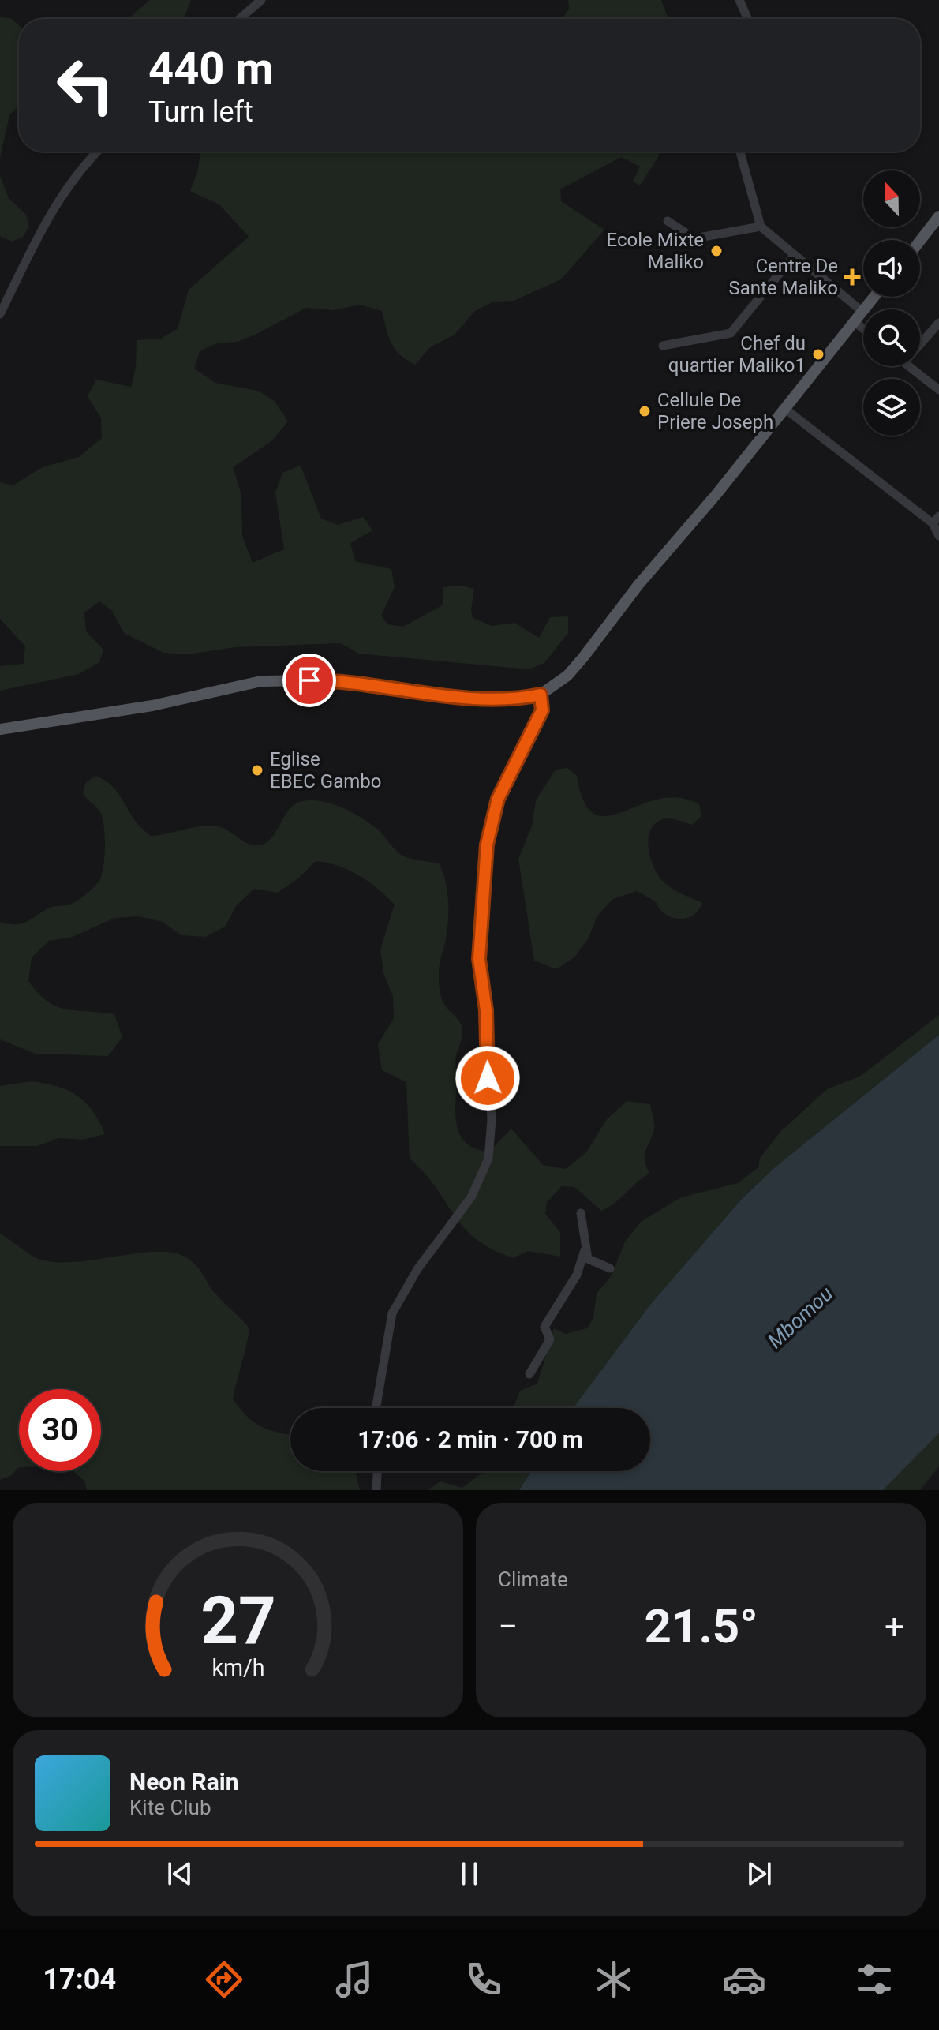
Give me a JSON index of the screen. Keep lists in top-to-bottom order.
{
  "water": ["Mbomou"],
  "places": {
    "other": [
      "Ecole Mixte Maliko",
      "Chef du quartier Maliko1",
      "Cellule De Priere Joseph",
      "Eglise EBEC Gambo"
    ],
    "health": ["Centre De Sante Maliko"]
  },
  "north": "top",
  "page": {
    "turn": ["440 m", "Turn left"],
    "limit": "30",
    "trip": "17:06 · 2 min · 700 m",
    "tile": "Climate",
    "heat": ["−", "21.5°", "+"],
    "song": ["Neon Rain", "Kite Club"],
    "tabs": "17:04",
    "gauge": ["27", "km/h"]
  }
}
